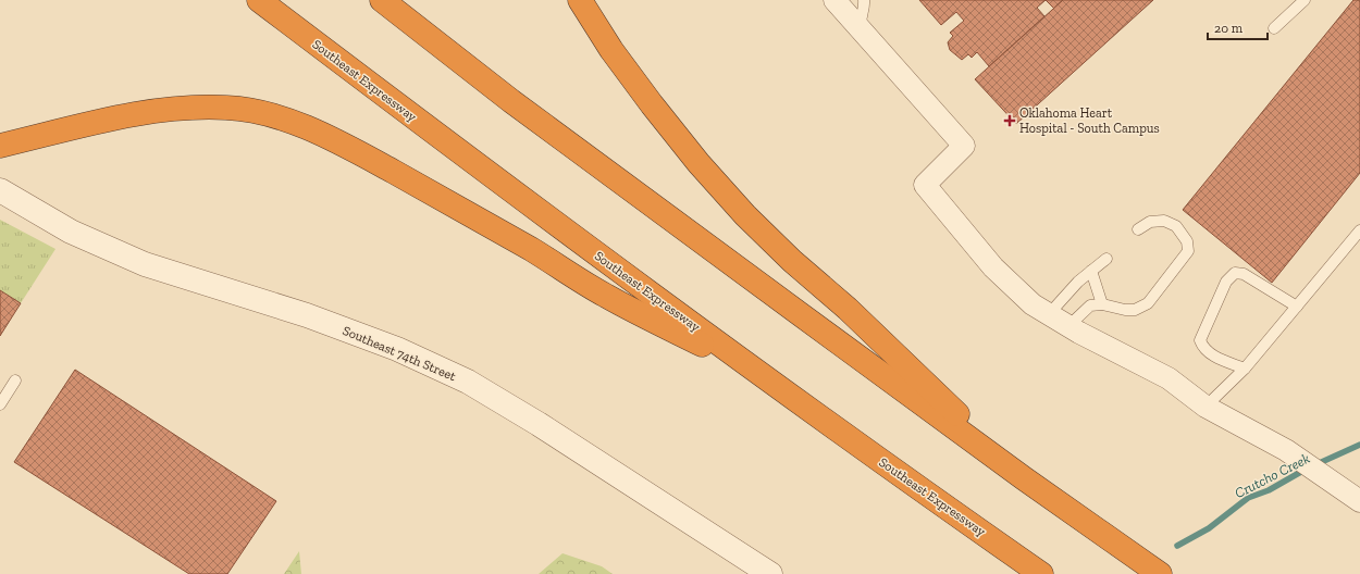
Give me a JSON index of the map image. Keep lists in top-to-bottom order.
{
  "streets": {
    "highway": ["Southeast Expressway"],
    "street": ["Southeast 74th Street"]
  },
  "water": ["Crutcho Creek"],
  "places": {
    "health": ["Oklahoma Heart Hospital - South Campus"]
  },
  "scale_bar": "20 m"
}
